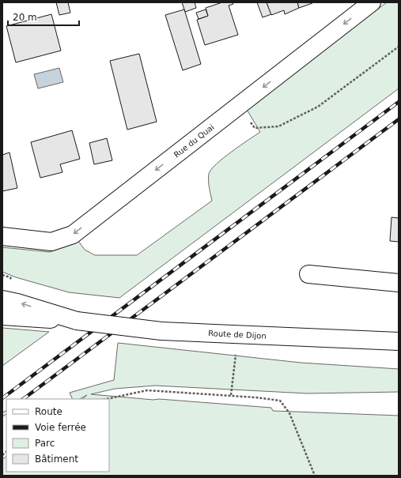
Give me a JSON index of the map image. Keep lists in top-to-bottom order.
{
  "streets": {
    "street": ["Rue du Quai", "Route de Dijon"]
  },
  "one_way": ["Rue du Quai"],
  "legend": [
    "Route",
    "Voie ferrée",
    "Parc",
    "Bâtiment"
  ],
  "scale_bar": "20 m"
}
